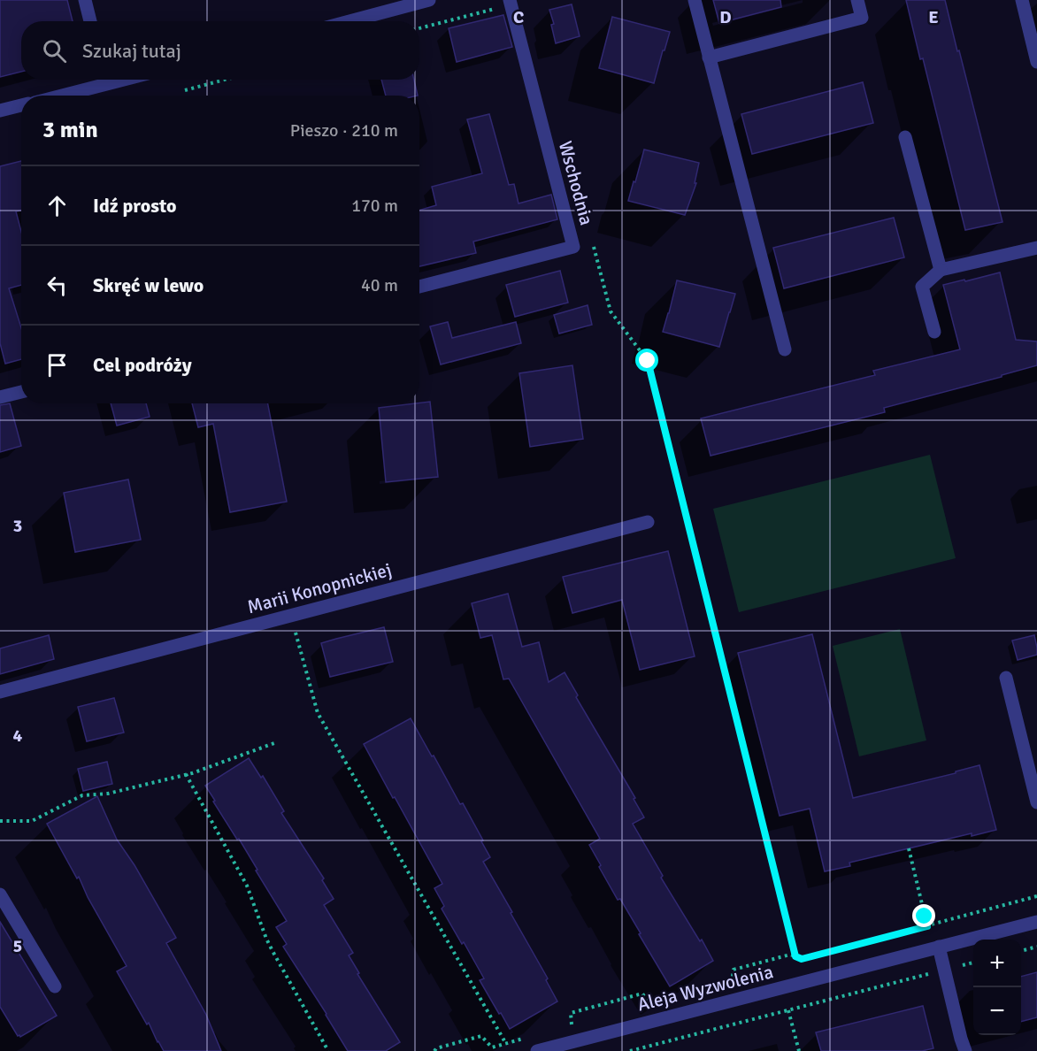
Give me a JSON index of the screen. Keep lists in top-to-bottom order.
{
  "streets": {
    "street": ["Wschodnia", "Marii Konopnickiej", "Aleja Wyzwolenia"]
  },
  "page": {
    "search": "Szukaj tutaj",
    "heading": ["3 min", "Pieszo · 210 m"],
    "list": [
      ["Idź prosto", "170 m"],
      ["Skręć w lewo", "40 m"],
      "Cel podróży"
    ],
    "map_buttons": ["+", "−"]
  },
  "grid": {
    "columns": ["C", "D", "E"],
    "rows": ["3", "4", "5"]
  }
}
